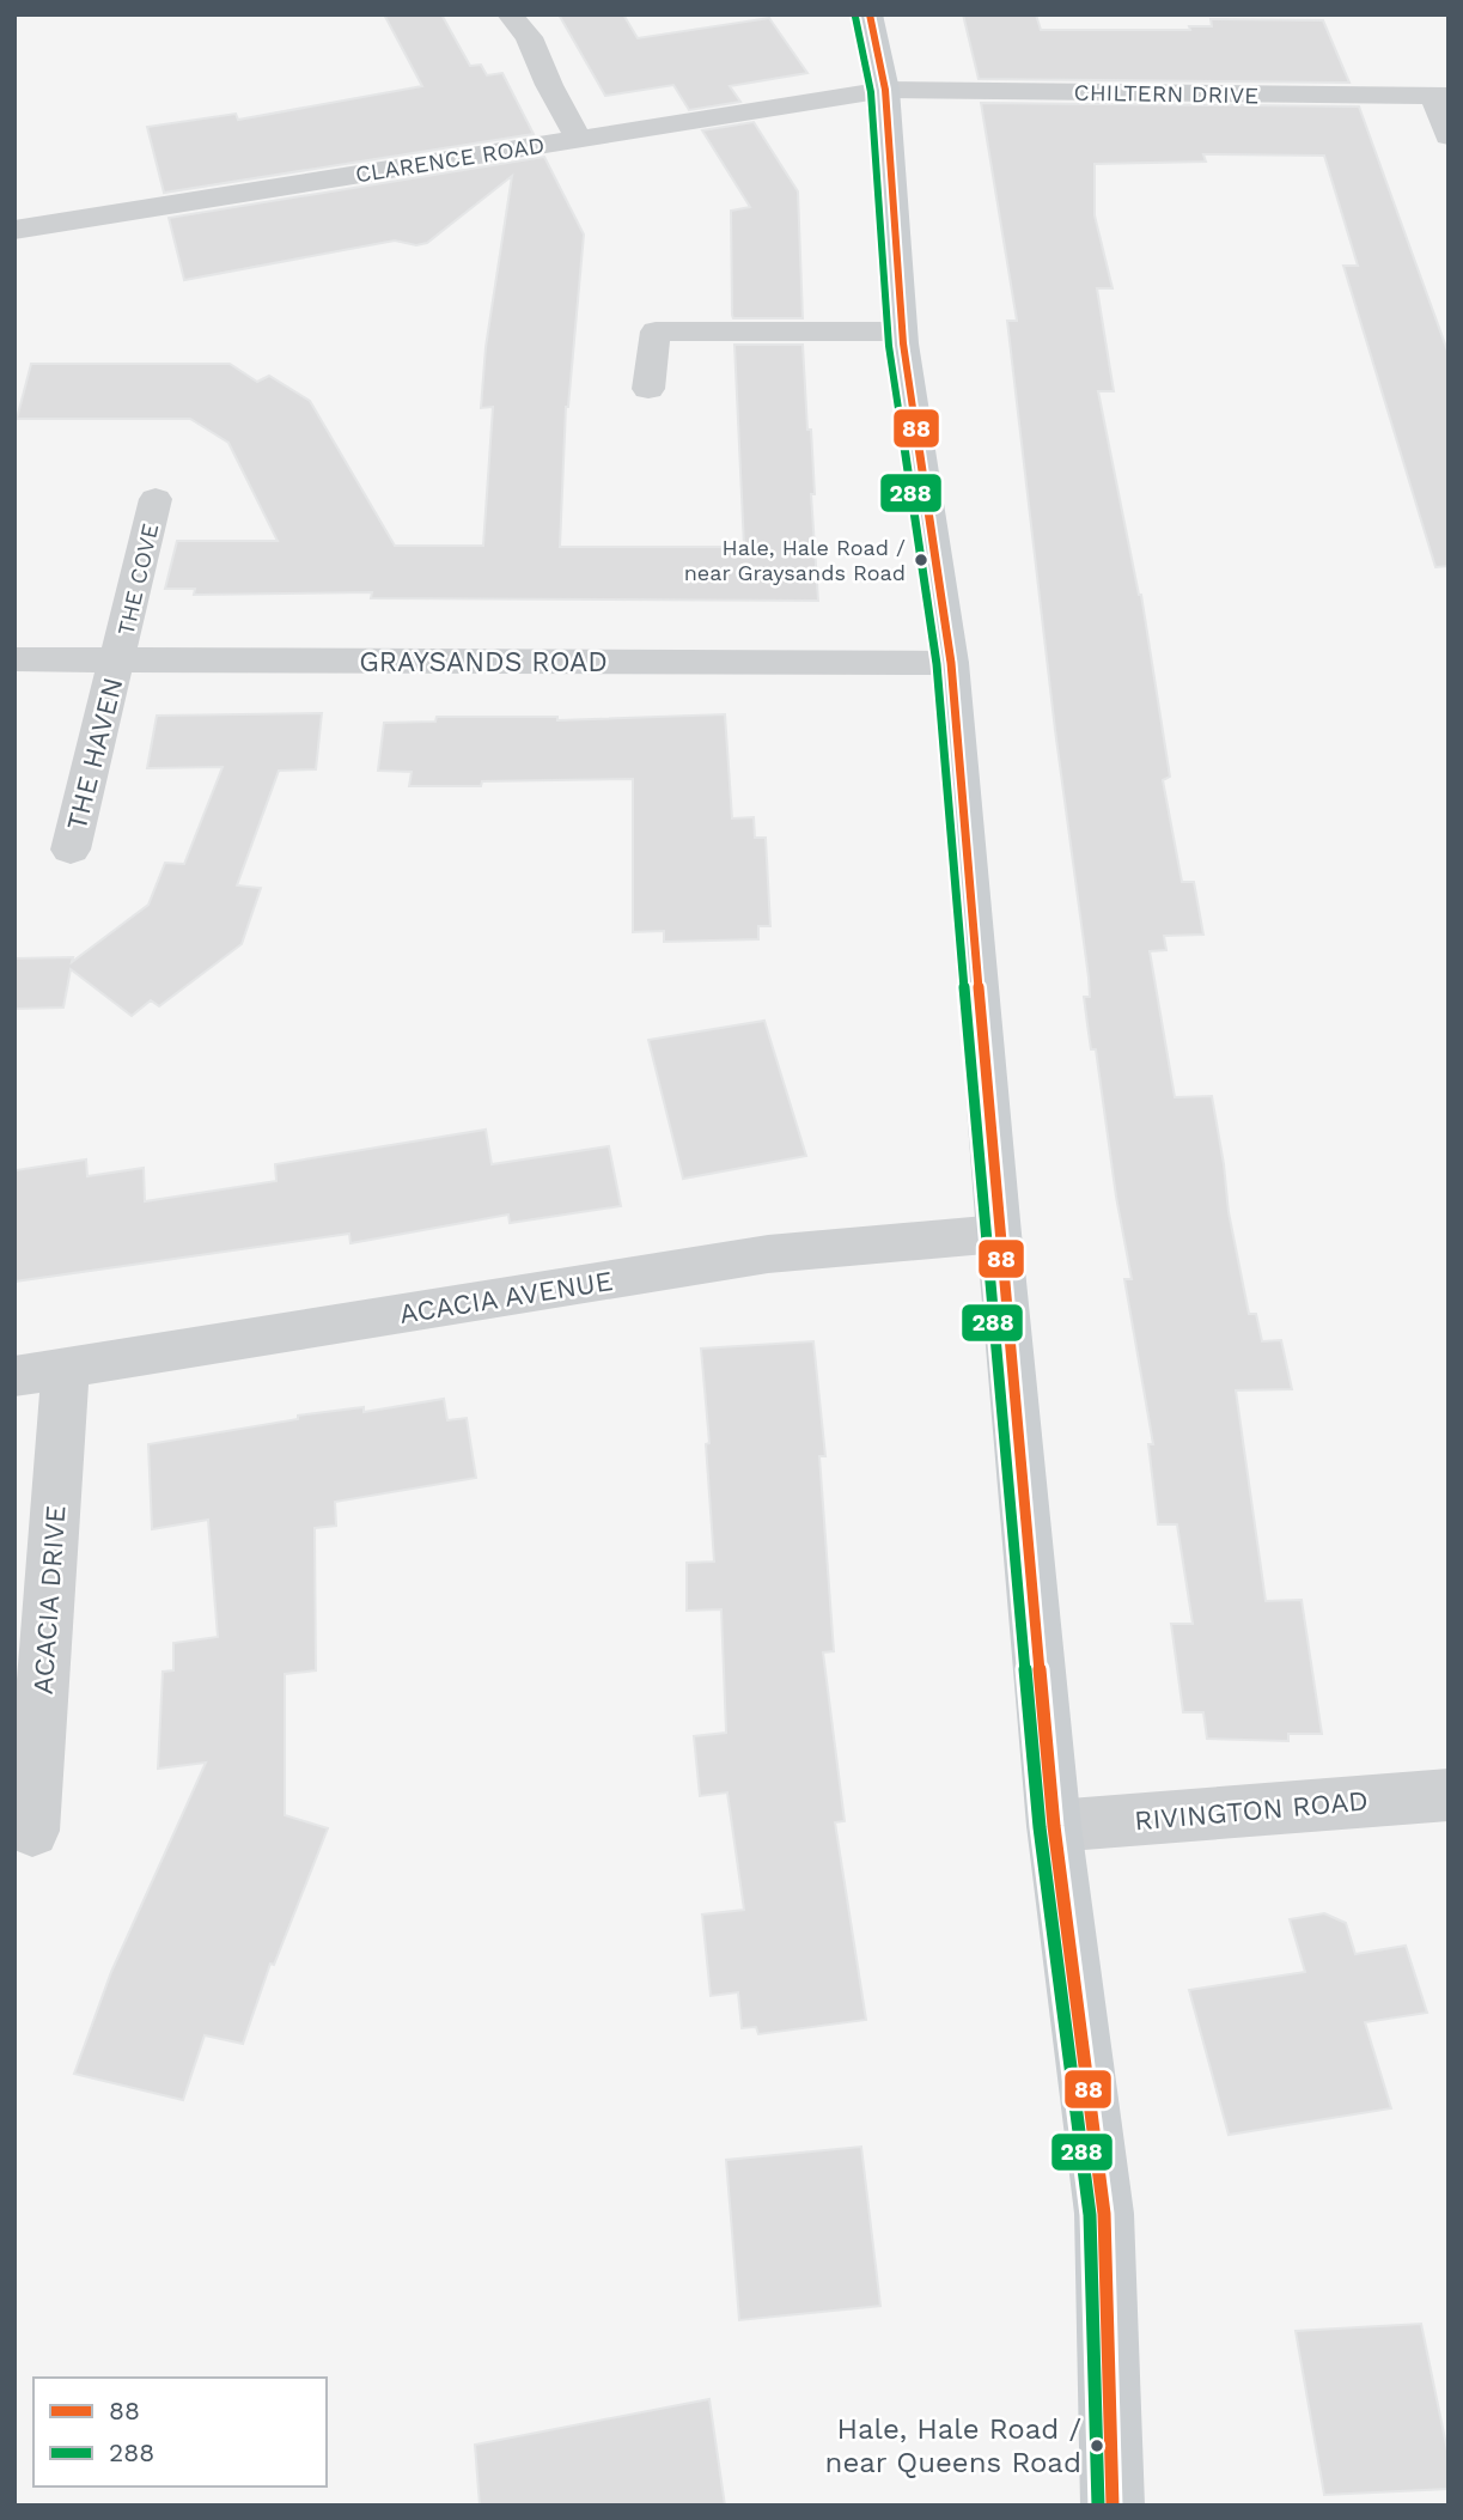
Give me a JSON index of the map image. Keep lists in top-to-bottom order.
{
  "streets": {
    "street": [
      "CHILTERN DRIVE",
      "CLARENCE ROAD",
      "THE COVE",
      "GRAYSANDS ROAD",
      "THE HAVEN",
      "ACACIA AVENUE",
      "ACACIA DRIVE",
      "RIVINGTON ROAD"
    ]
  },
  "crossings": [
    ["CHILTERN DRIVE", "CLARENCE ROAD"],
    ["THE COVE", "GRAYSANDS ROAD"],
    ["THE COVE", "THE HAVEN"],
    ["GRAYSANDS ROAD", "THE HAVEN"],
    ["ACACIA AVENUE", "ACACIA DRIVE"]
  ],
  "places": ["Hale, Hale Road / near Graysands Road", "Hale, Hale Road / near Queens Road"],
  "lines": ["transit line 88", "transit line 288"],
  "legend": ["88", "288"]
}
